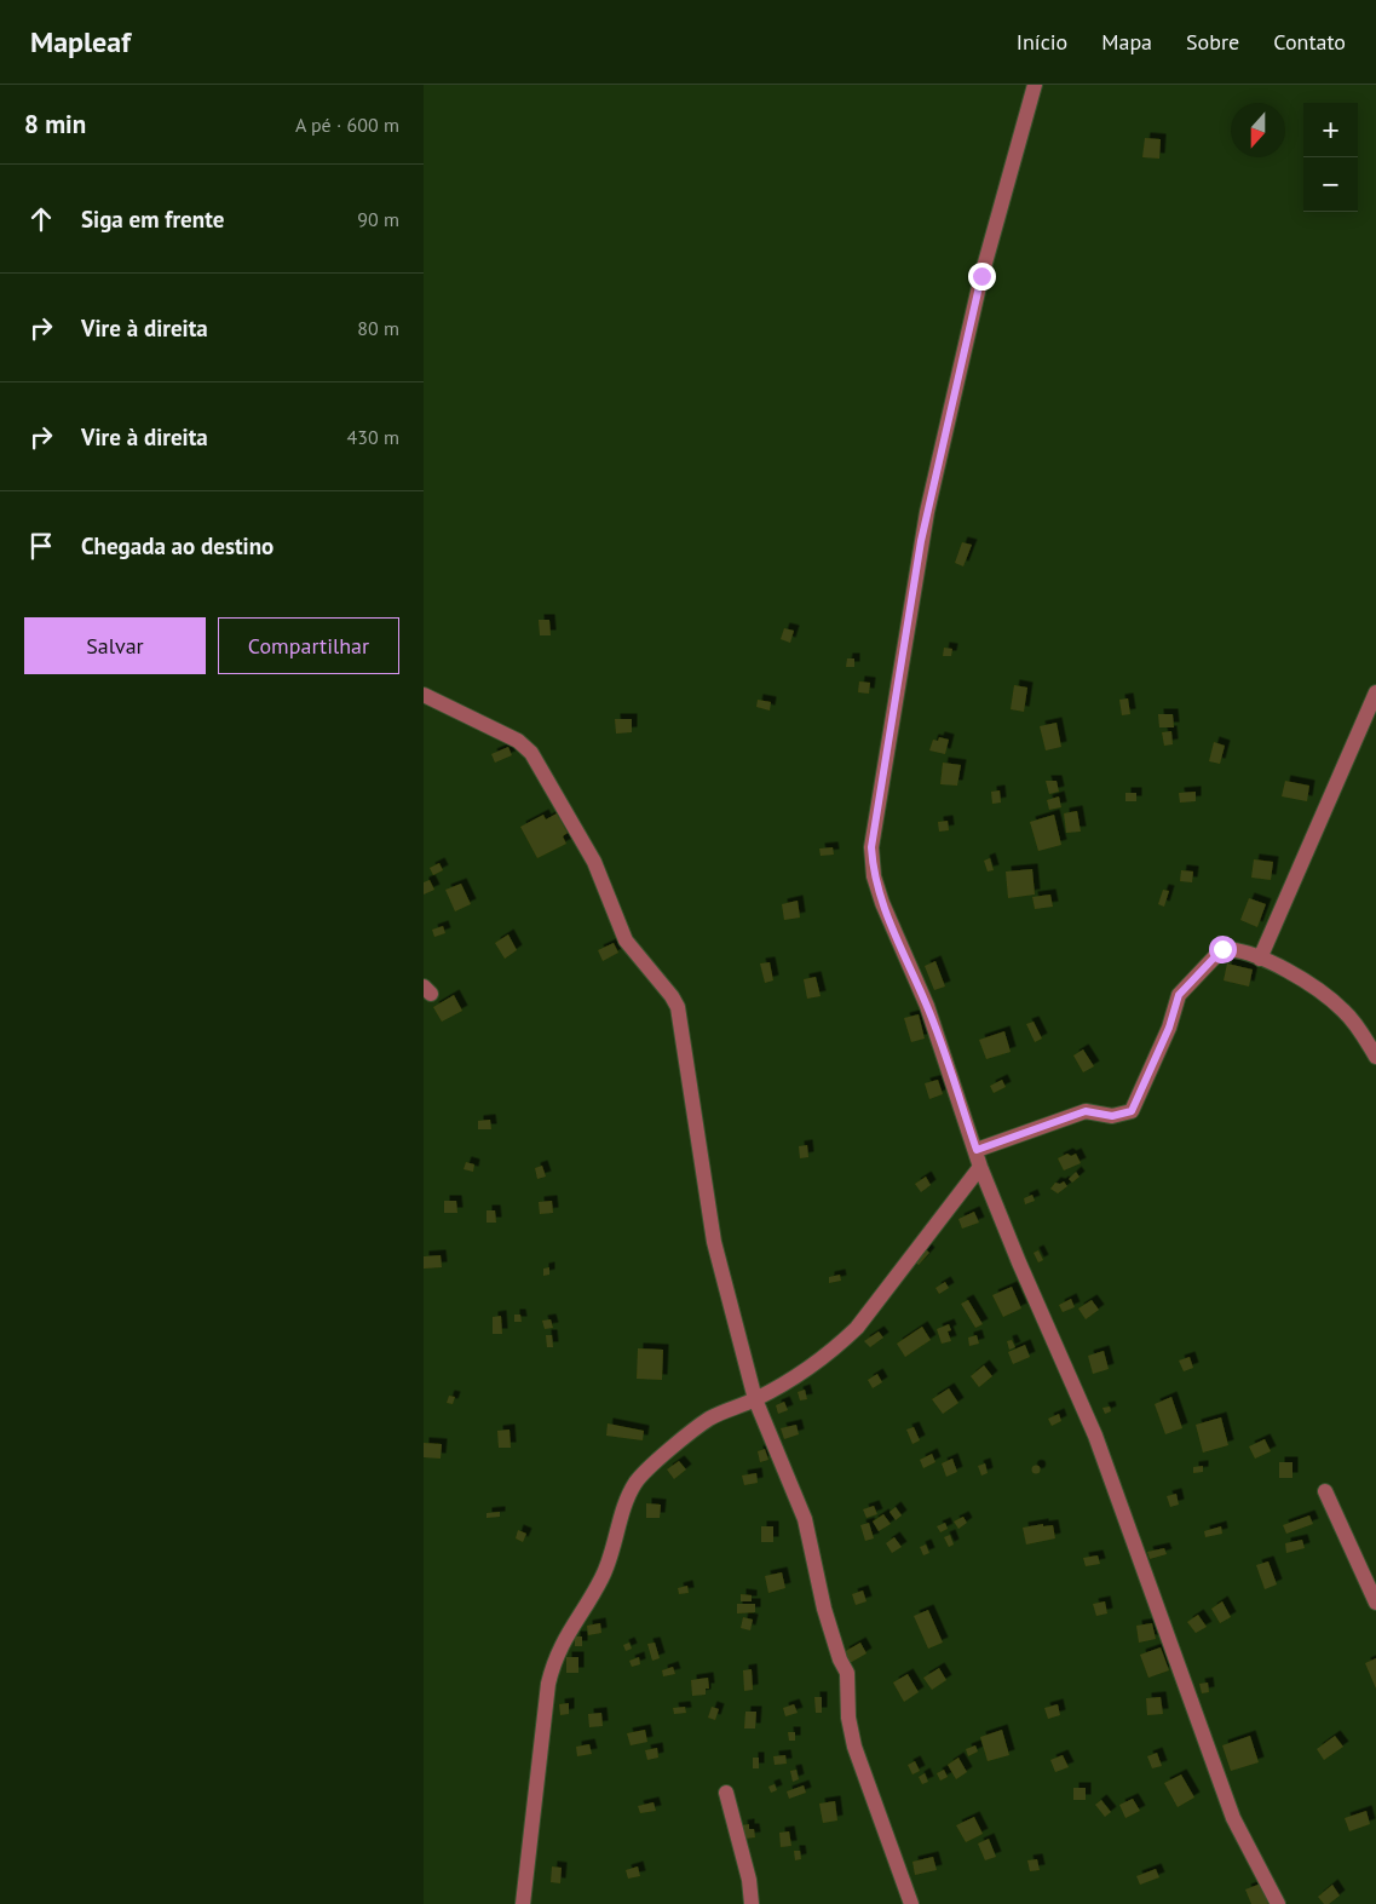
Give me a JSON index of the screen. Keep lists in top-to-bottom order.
{
  "north": "bottom",
  "page": {
    "header": "Mapleaf",
    "nav": [
      "Início",
      "Mapa",
      "Sobre",
      "Contato"
    ],
    "heading": ["8 min", "A pé · 600 m"],
    "map_buttons": ["+", "−"],
    "list": [
      ["Siga em frente", "90 m"],
      ["Vire à direita", "80 m"],
      ["Vire à direita", "430 m"],
      "Chegada ao destino"
    ],
    "buttons": ["Salvar", "Compartilhar"]
  }
}
